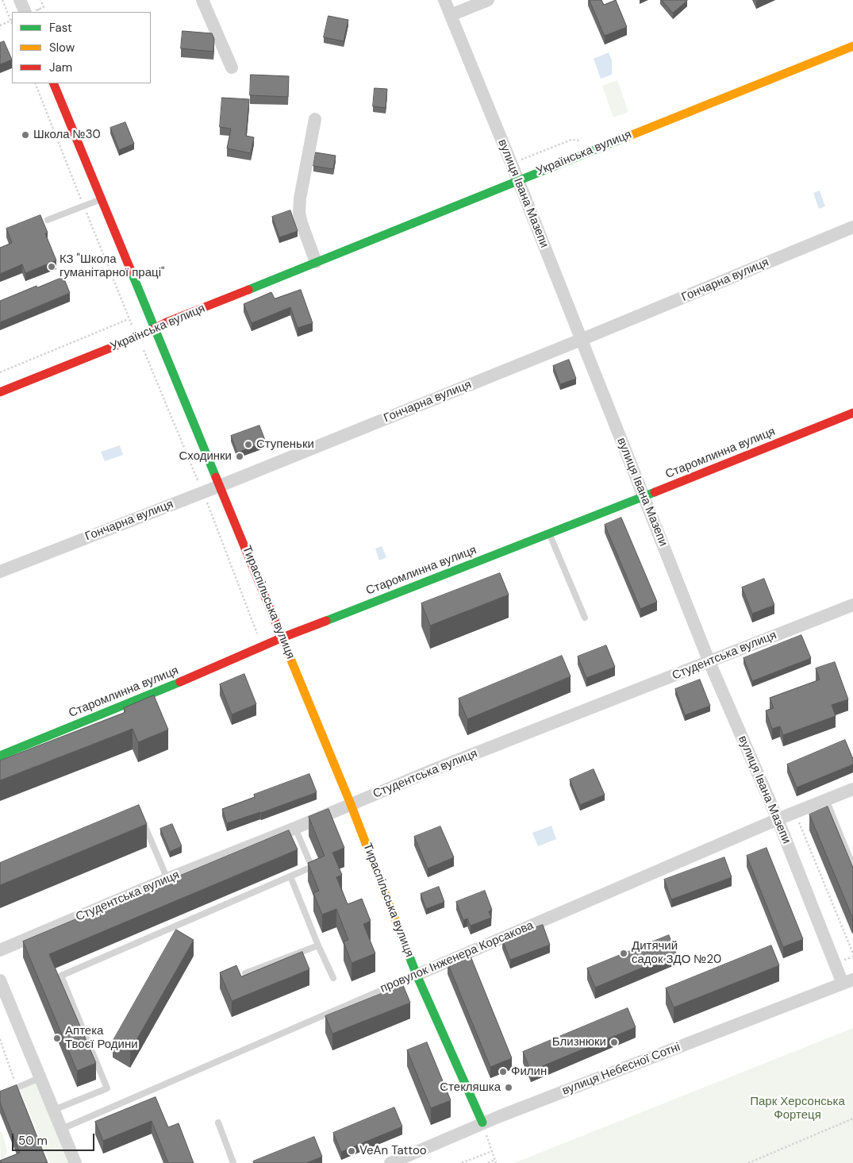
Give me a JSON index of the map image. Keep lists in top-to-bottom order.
{
  "streets": {
    "street": [
      "Українська вулиця",
      "вулиця Івана Мазепи",
      "Гончарна вулиця",
      "Старомлинна вулиця",
      "Тираспільська вулиця",
      "Студентська вулиця",
      "провулок Інженера Корсакова",
      "вулиця Небесної Сотні"
    ]
  },
  "crossings": [
    ["Українська вулиця", "вулиця Івана Мазепи"],
    ["Українська вулиця", "Тираспільська вулиця"],
    ["вулиця Івана Мазепи", "Гончарна вулиця"],
    ["вулиця Івана Мазепи", "Старомлинна вулиця"],
    ["вулиця Івана Мазепи", "Студентська вулиця"],
    ["вулиця Івана Мазепи", "провулок Інженера Корсакова"],
    ["вулиця Івана Мазепи", "вулиця Небесної Сотні"],
    ["Гончарна вулиця", "Тираспільська вулиця"],
    ["Старомлинна вулиця", "Тираспільська вулиця"],
    ["Тираспільська вулиця", "Студентська вулиця"],
    ["Тираспільська вулиця", "провулок Інженера Корсакова"],
    ["Тираспільська вулиця", "вулиця Небесної Сотні"]
  ],
  "parks": ["Парк Херсонська Фортеця"],
  "places": [
    "Школа №30",
    "КЗ \"Школа гуманітарної праці\"",
    "Ступеньки",
    "Сходинки",
    "Дитячий садок ЗДО №20",
    "Аптека Твоєї Родини",
    "Близнюки",
    "Филин",
    "Стекляшка",
    "VeAn Tattoo"
  ],
  "legend": ["Fast", "Slow", "Jam"],
  "scale_bar": "50 m"
}
